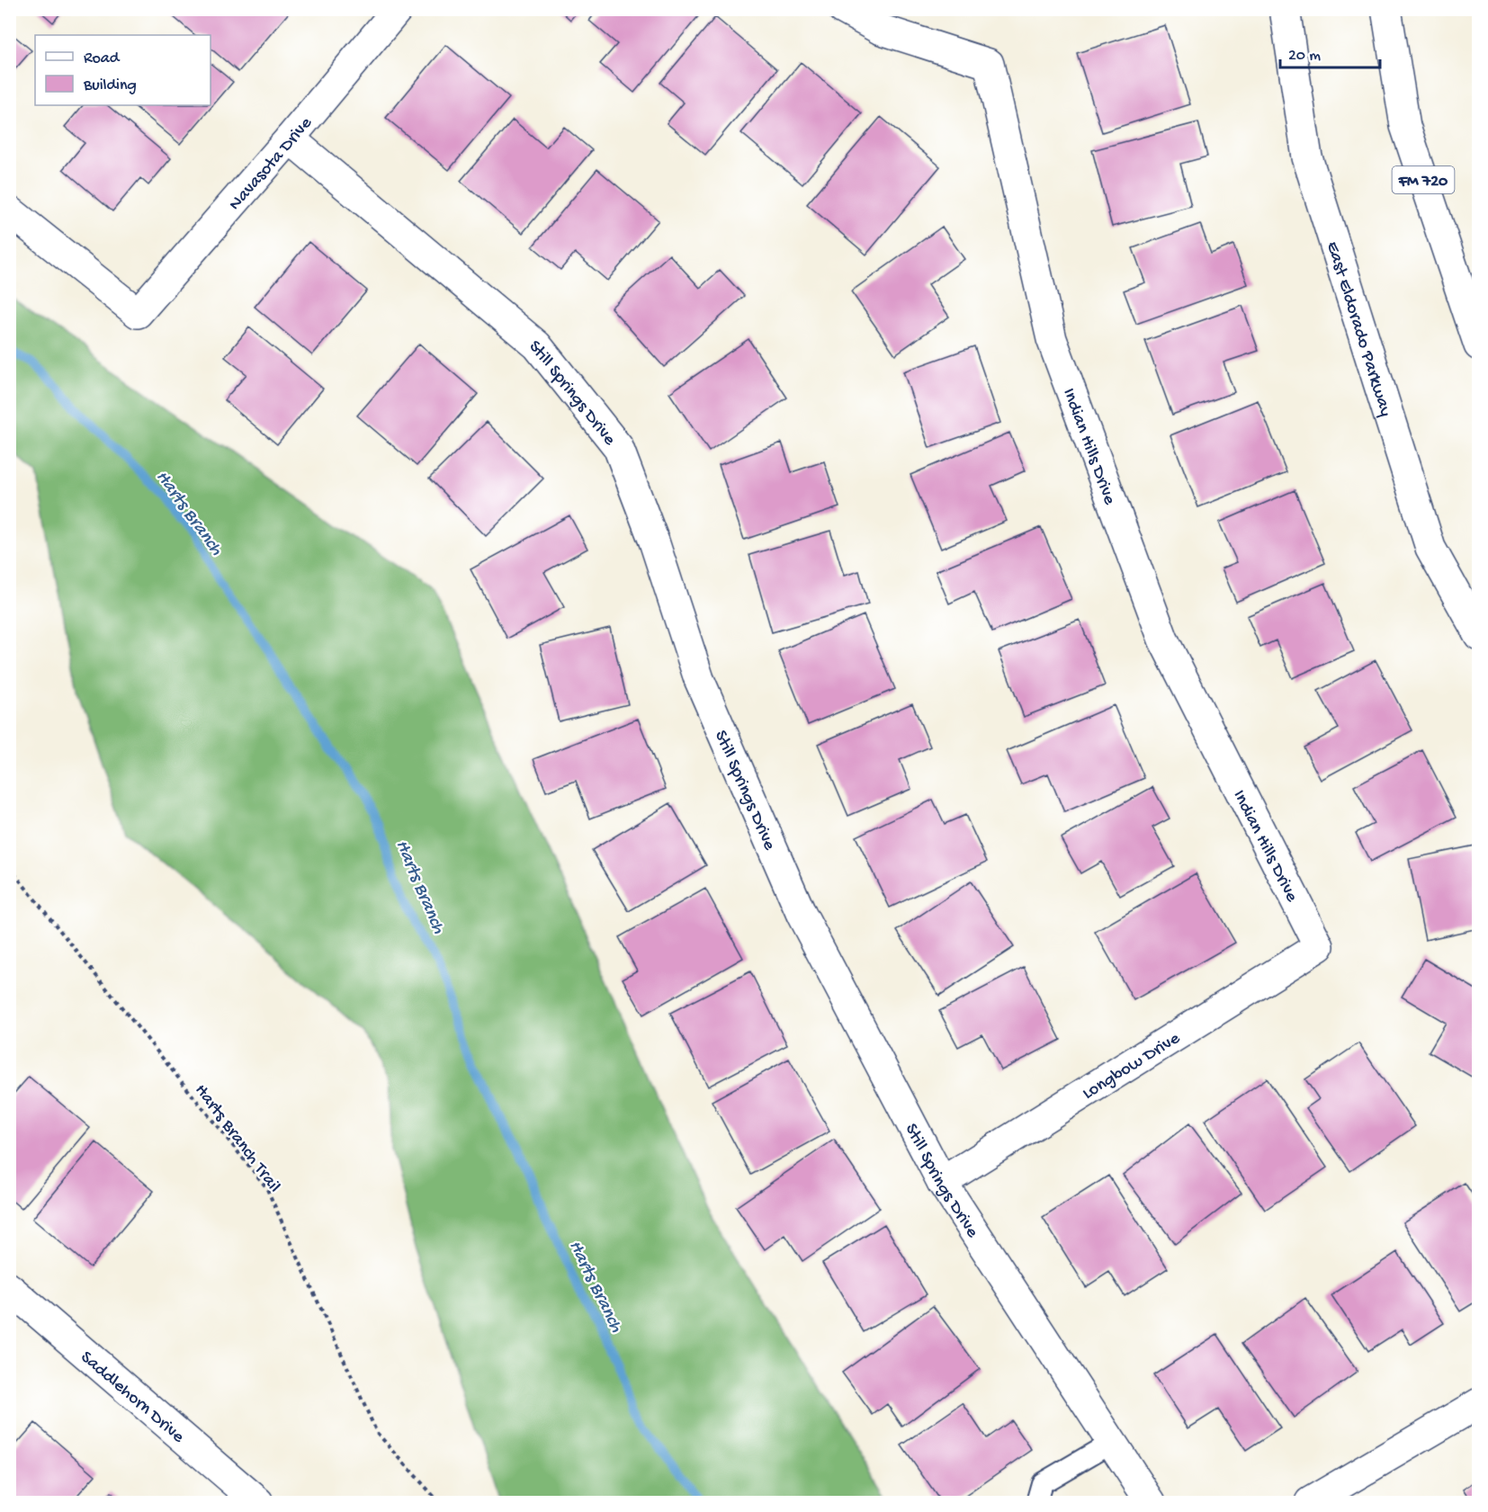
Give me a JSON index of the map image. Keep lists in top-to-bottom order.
{
  "streets": {
    "street": [
      "Navasota Drive",
      "FM 720",
      "East Eldorado Parkway",
      "Still Springs Drive",
      "Indian Hills Drive",
      "Longbow Drive",
      "Saddlehorn Drive"
    ],
    "path": ["Harts Branch Trail"]
  },
  "crossings": [
    ["Navasota Drive", "Still Springs Drive"],
    ["Still Springs Drive", "Longbow Drive"],
    ["Indian Hills Drive", "Longbow Drive"]
  ],
  "water": ["Harts Branch"],
  "legend": ["Road", "Building"],
  "scale_bar": "20 m"
}
